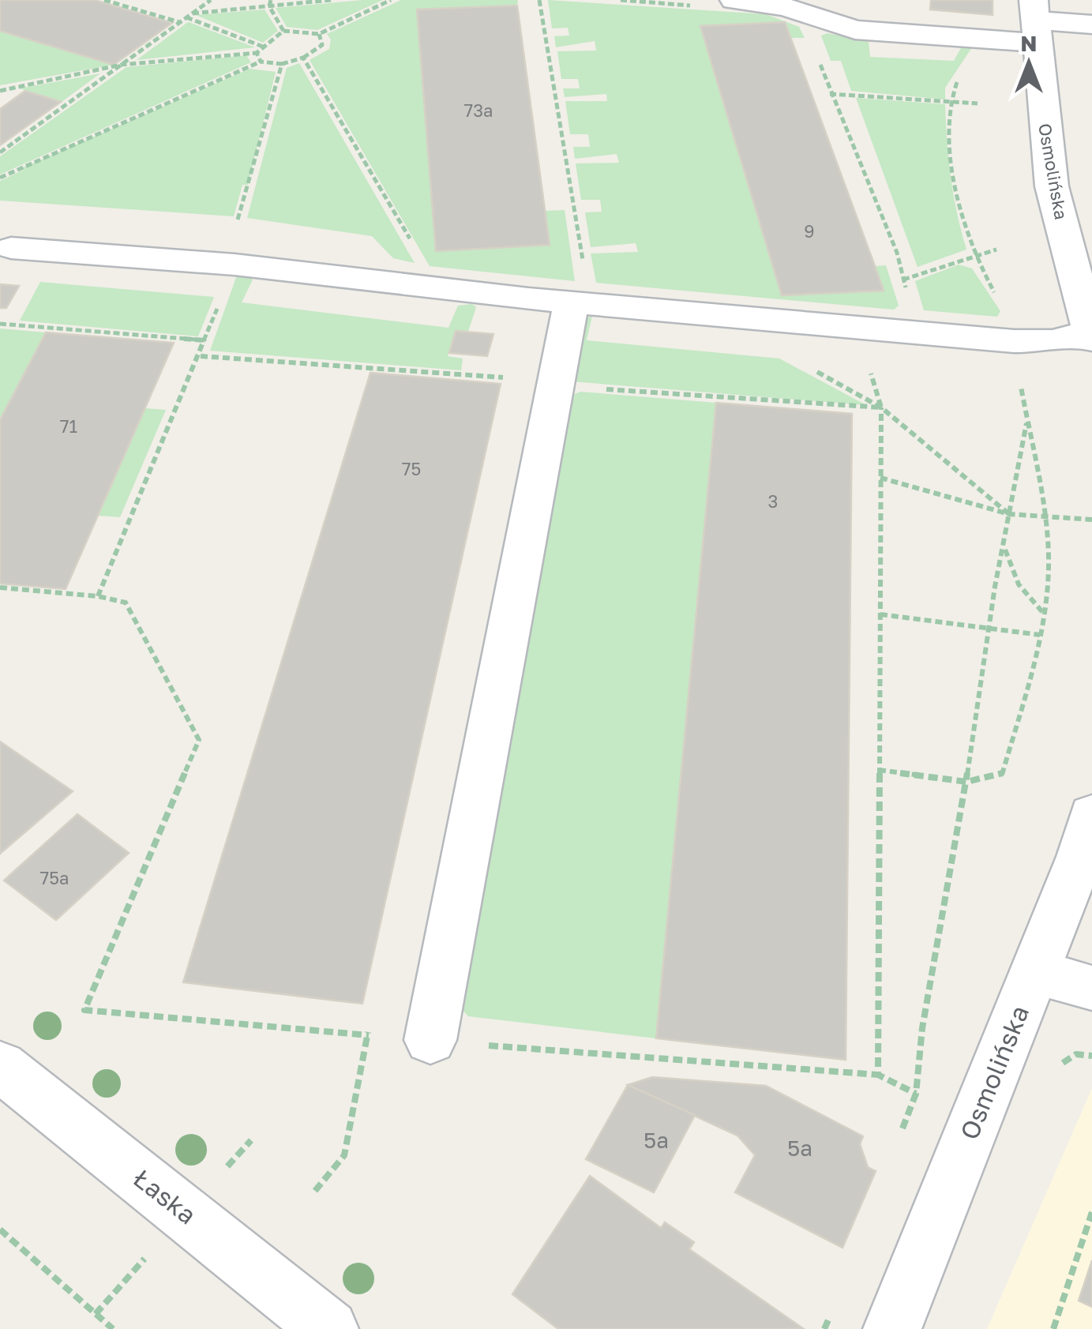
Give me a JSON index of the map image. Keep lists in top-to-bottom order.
{
  "streets": {
    "street": ["Osmolińska", "Łaska"]
  },
  "house_numbers": [
    "73a",
    "9",
    "71",
    "75",
    "3",
    "75a",
    "5a",
    "5a"
  ],
  "north": "top"
}
